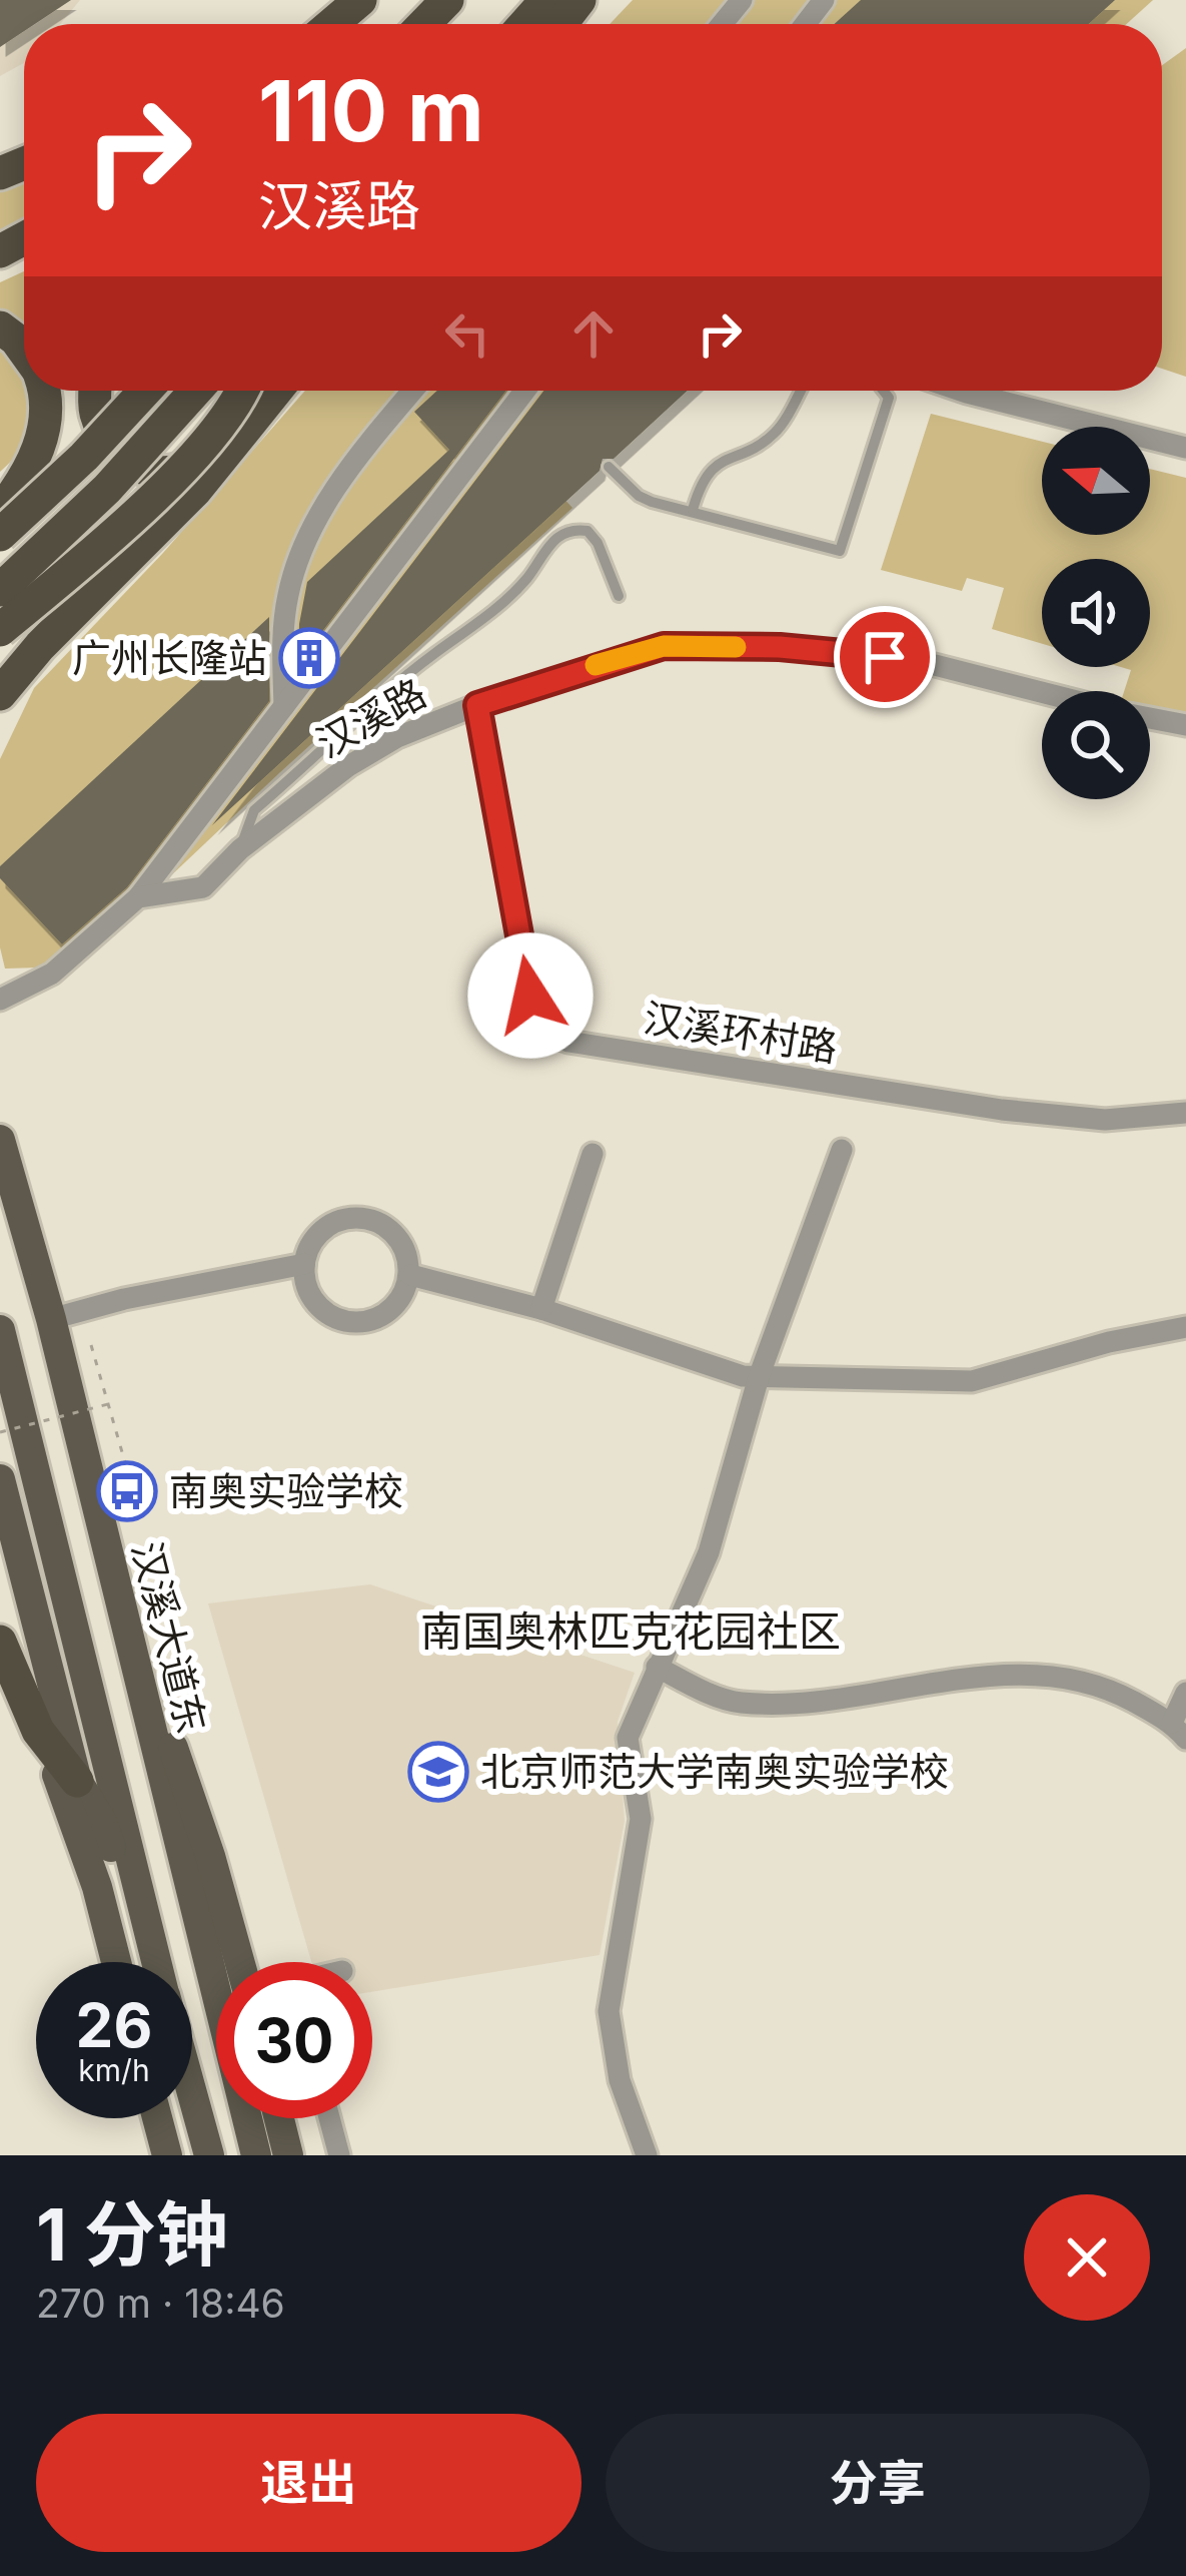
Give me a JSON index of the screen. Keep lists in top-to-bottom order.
{
  "streets": {
    "main road": ["汉溪大道东"],
    "street": ["汉溪路", "汉溪环村路"]
  },
  "crossings": [
    ["汉溪路", "汉溪环村路"]
  ],
  "districts": ["南国奥林匹克花园社区"],
  "places": {
    "building": ["广州长隆站"],
    "bus stop": ["南奥实验学校"],
    "school or university": ["北京师范大学南奥实验学校"]
  },
  "north": "left",
  "page": {
    "turn": ["110 m", "汉溪路"],
    "speed": "26 km/h",
    "limit": "30",
    "heading": ["1 分钟", "270 m · 18:46"],
    "buttons": ["退出", "分享"]
  }
}
